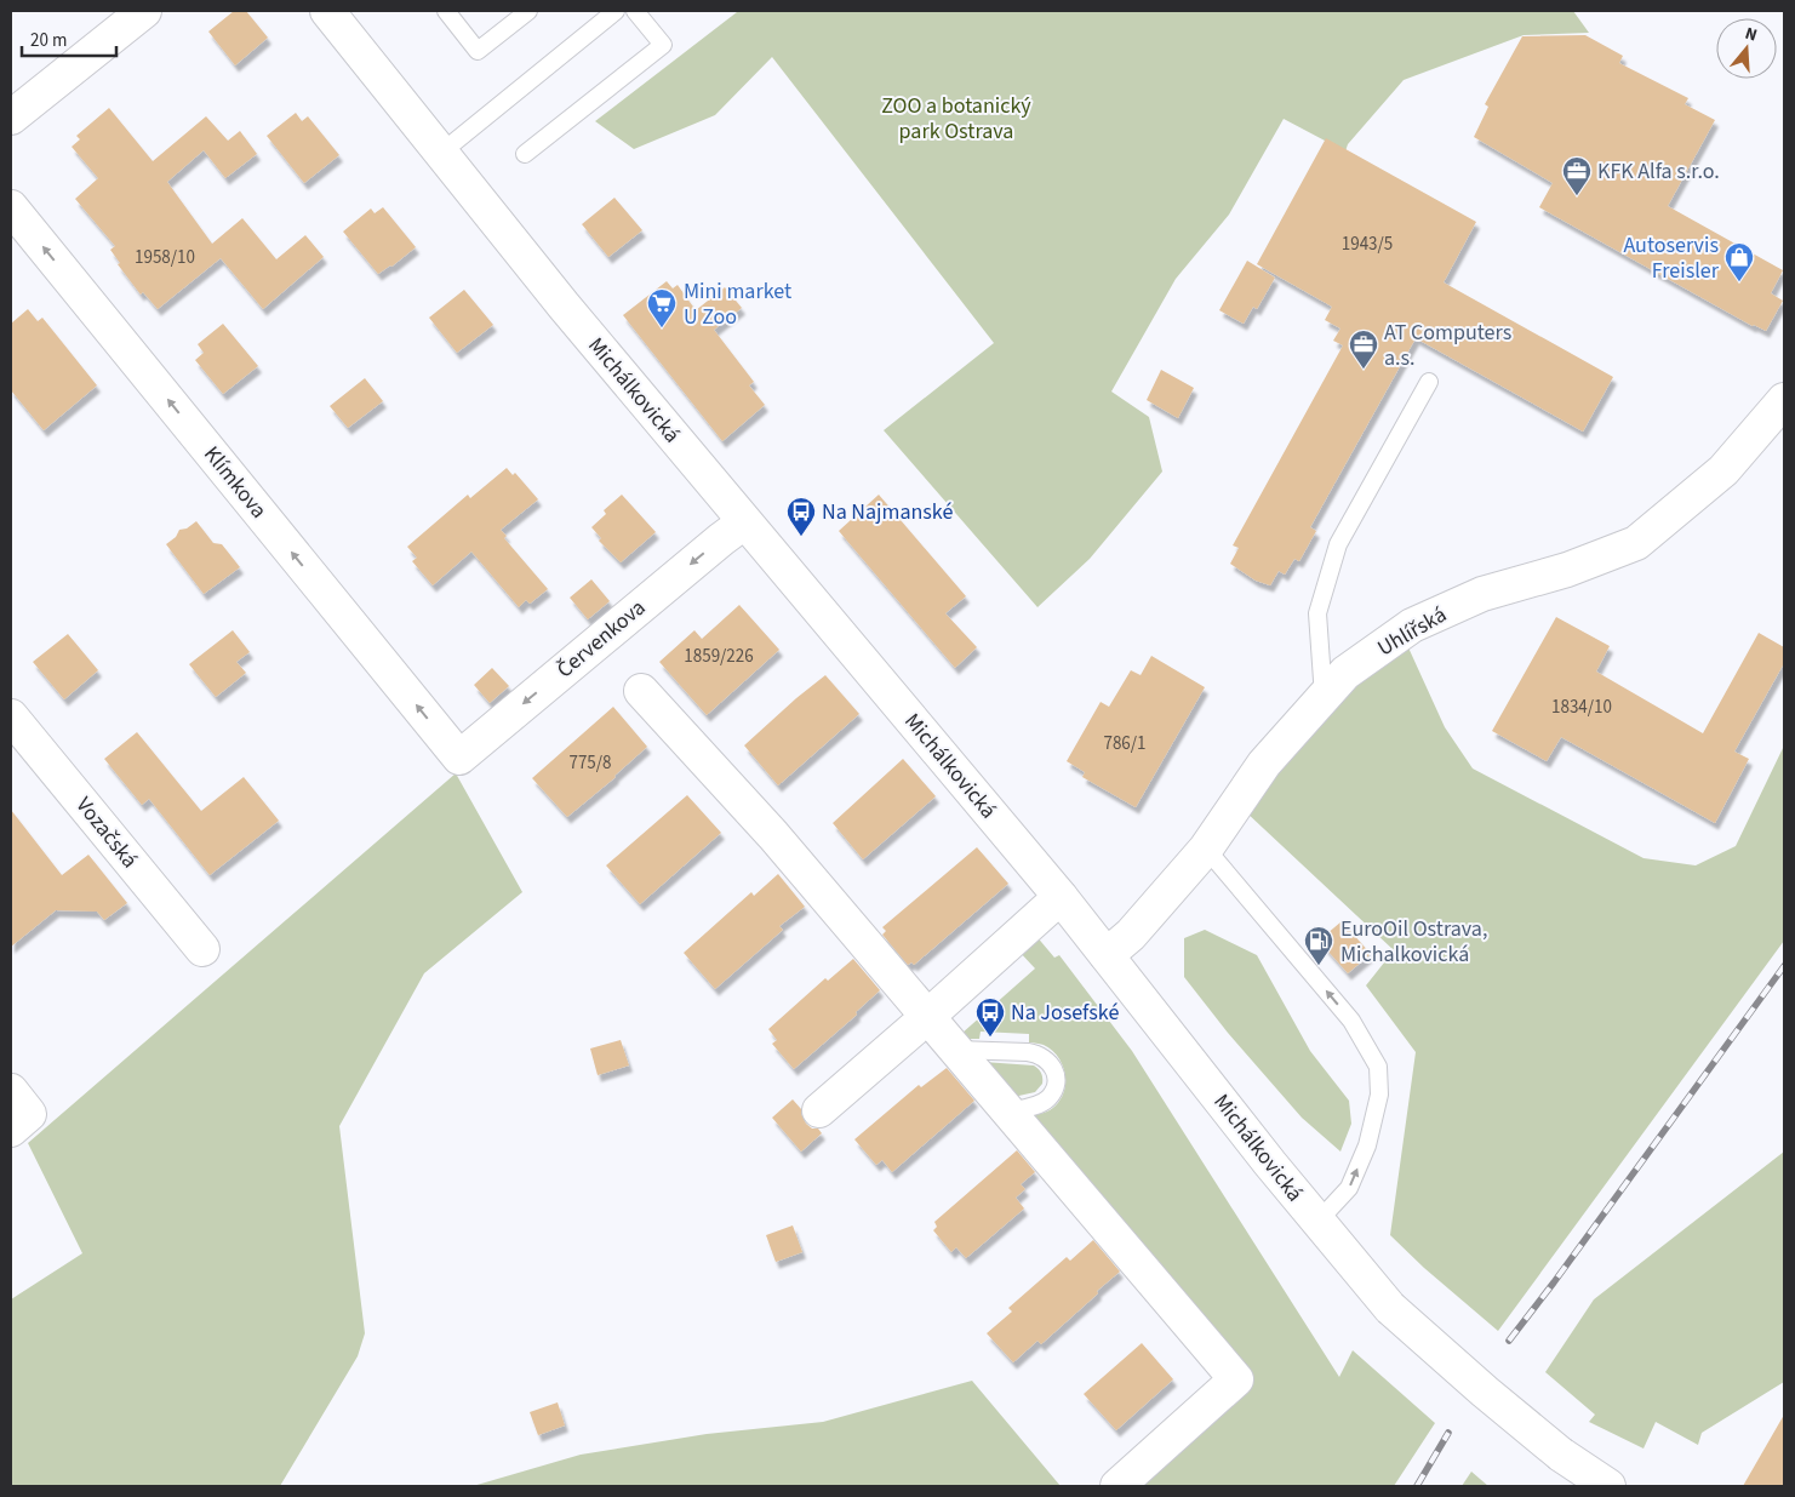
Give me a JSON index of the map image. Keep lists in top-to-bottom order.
{
  "streets": {
    "street": [
      "Michálkovická",
      "Klímkova",
      "Uhlířská",
      "Červenkova",
      "Vozačská"
    ]
  },
  "crossings": [
    ["Michálkovická", "Uhlířská"],
    ["Michálkovická", "Červenkova"],
    ["Klímkova", "Červenkova"]
  ],
  "one_way": ["Klímkova", "Červenkova"],
  "parks": ["ZOO a botanický park Ostrava"],
  "places": {
    "office": ["KFK Alfa s.r.o.", "AT Computers a.s."],
    "shop": ["Autoservis Freisler"],
    "supermarket": ["Mini market U Zoo"],
    "bus stop": ["Na Najmanské", "Na Josefské"],
    "fuel station": ["EuroOil Ostrava, Michalkovická"]
  },
  "house_numbers": [
    "1943/5",
    "1958/10",
    "1859/226",
    "1834/10",
    "786/1",
    "775/8"
  ],
  "scale_bar": "20 m",
  "north": "top"
}
